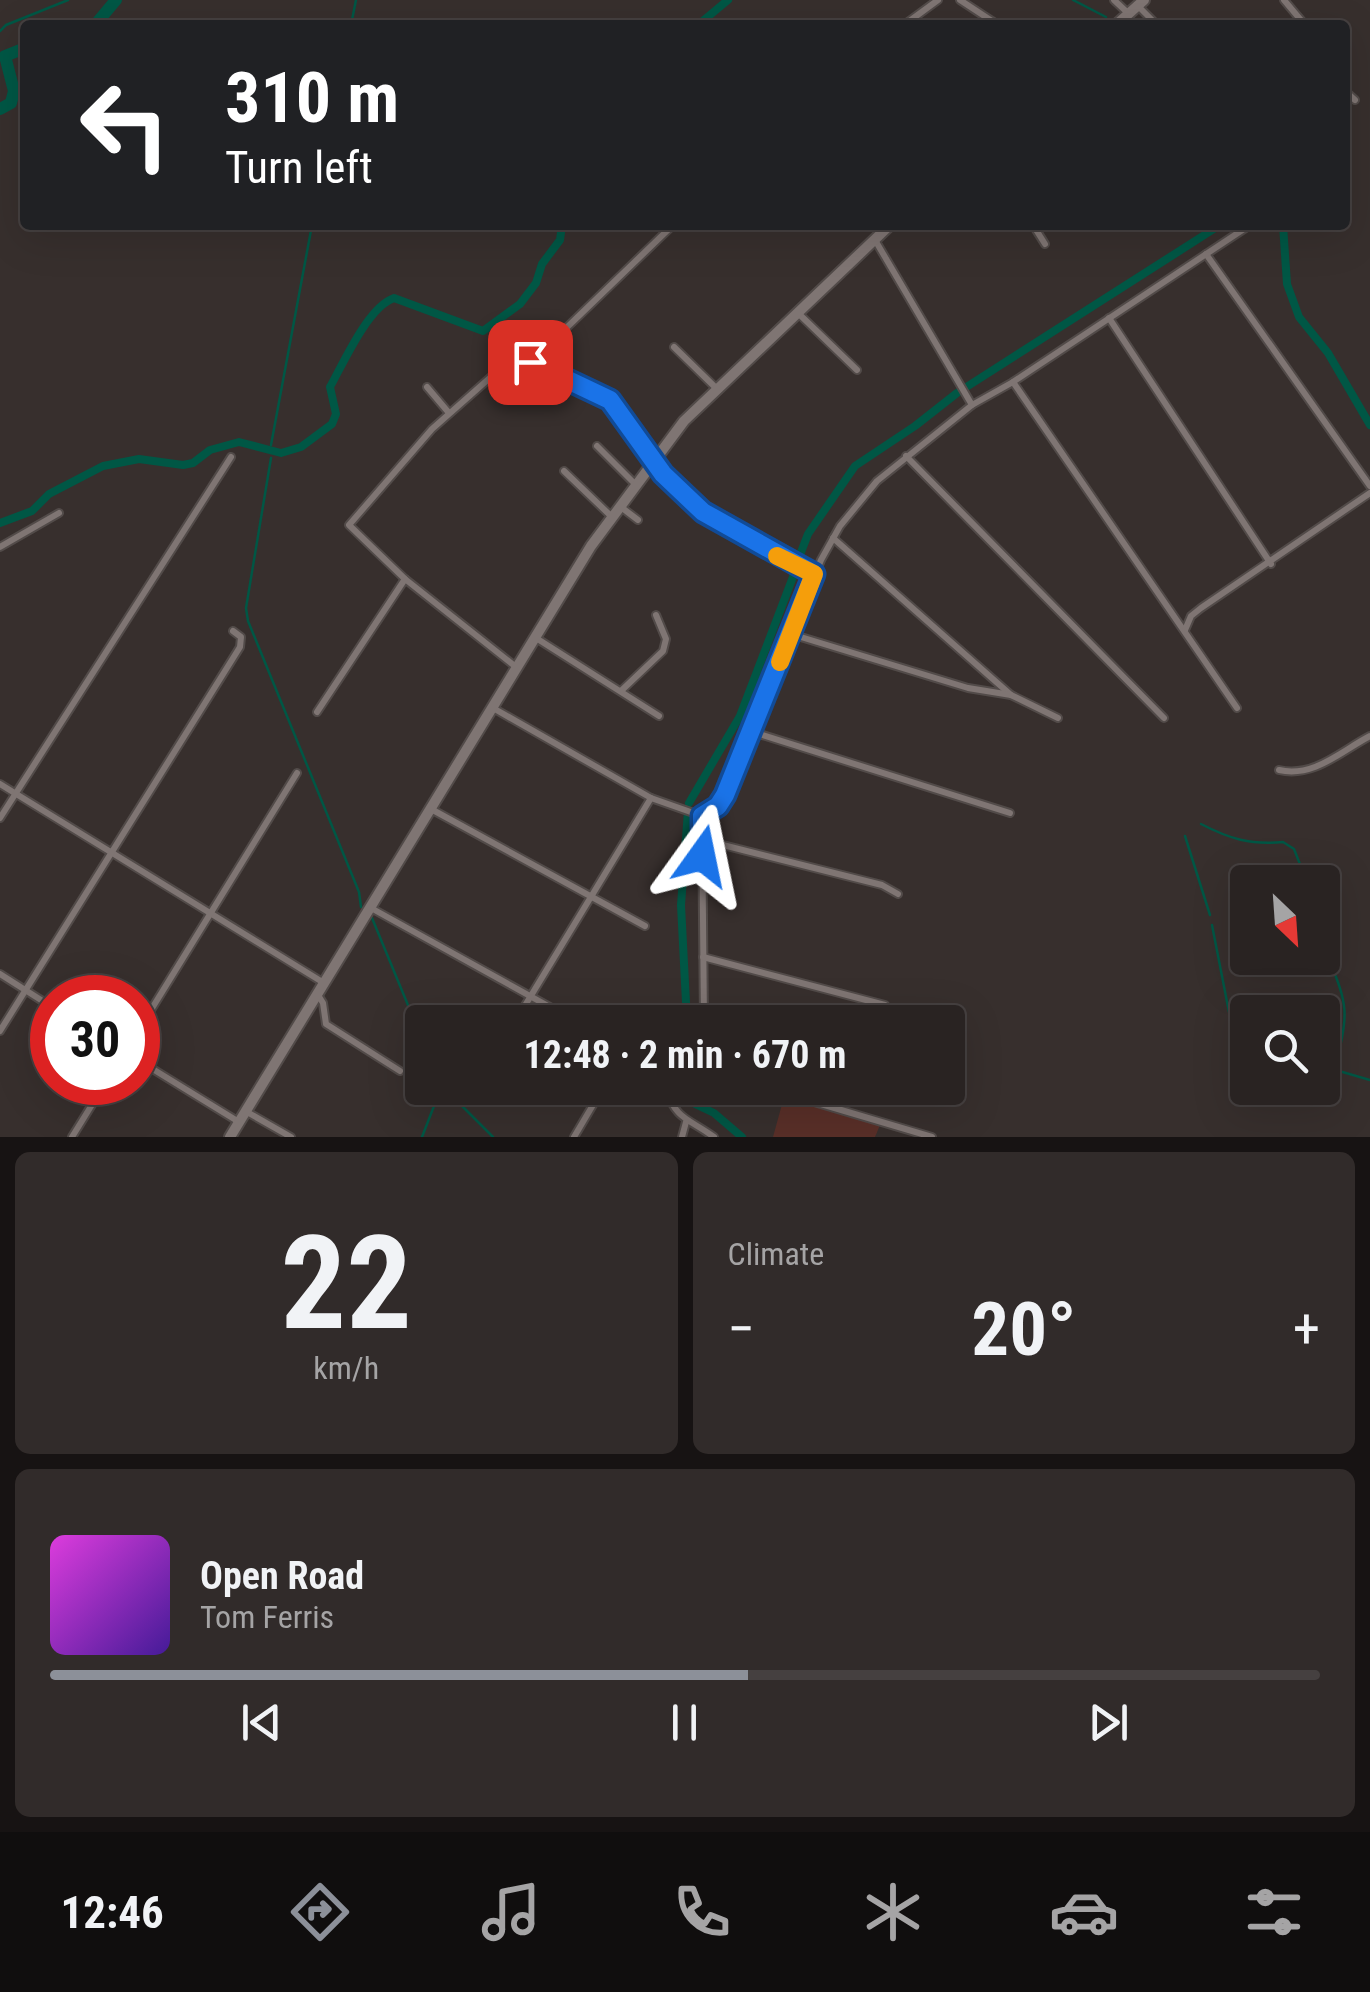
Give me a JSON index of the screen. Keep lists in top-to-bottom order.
{
  "north": "bottom right",
  "page": {
    "turn": ["310 m", "Turn left"],
    "limit": "30",
    "trip": "12:48 · 2 min · 670 m",
    "tile": [
      ["22", "km/h"],
      "Climate"
    ],
    "heat": ["−", "20°", "+"],
    "song": ["Open Road", "Tom Ferris"],
    "tabs": "12:46"
  }
}
